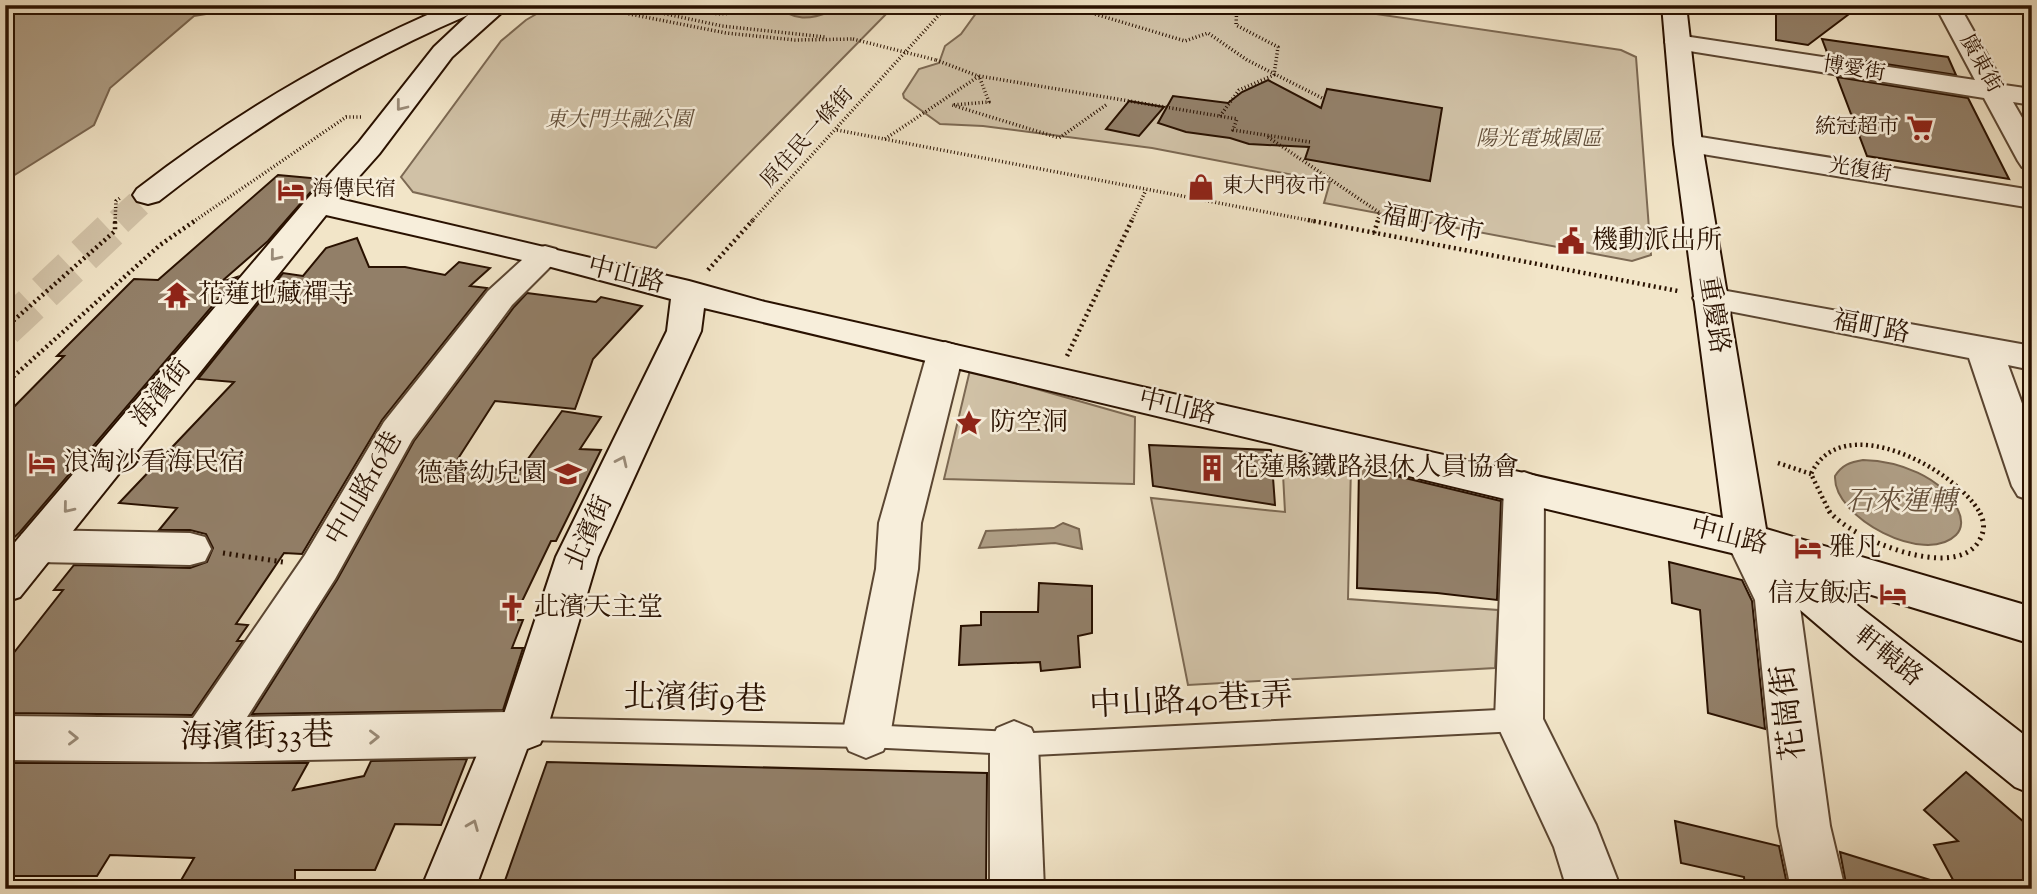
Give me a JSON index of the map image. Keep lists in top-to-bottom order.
{
  "streets": {
    "street": [
      "廣東街",
      "博愛街",
      "光復街",
      "中山路",
      "重慶路",
      "福町路",
      "海濱街",
      "中山路16巷",
      "北濱街",
      "軒轅路",
      "花崗街",
      "海濱街33巷"
    ],
    "lane": ["北濱街9巷", "中山路40巷1弄"],
    "path": ["原住民一條街", "福町夜市"]
  },
  "crossings": [
    ["廣東街", "博愛街"],
    ["博愛街", "重慶路"],
    ["原住民一條街", "福町夜市"],
    ["原住民一條街", "中山路"],
    ["原住民一條街", "北濱街"],
    ["光復街", "重慶路"],
    ["福町夜市", "重慶路"],
    ["福町夜市", "福町路"],
    ["中山路", "重慶路"],
    ["中山路", "海濱街"],
    ["中山路", "中山路16巷"],
    ["中山路", "北濱街"],
    ["中山路", "軒轅路"],
    ["中山路", "花崗街"],
    ["重慶路", "福町路"],
    ["重慶路", "軒轅路"],
    ["重慶路", "花崗街"],
    ["中山路16巷", "海濱街33巷"],
    ["北濱街", "北濱街9巷"],
    ["北濱街", "海濱街33巷"],
    ["軒轅路", "花崗街"],
    ["北濱街9巷", "中山路40巷1弄"],
    ["北濱街9巷", "海濱街33巷"]
  ],
  "water": ["石來運轉"],
  "parks": ["東大門共融公園", "陽光電城園區"],
  "places": {
    "supermarket": ["統冠超市"],
    "shop": ["東大門夜市"],
    "hotel": [
      "海傳民宿",
      "浪淘沙看海民宿",
      "雅凡",
      "信友飯店"
    ],
    "public building": ["機動派出所"],
    "temple": ["花蓮地藏禪寺"],
    "place": ["防空洞"],
    "building": ["花蓮縣鐵路退休人員協會"],
    "school or university": ["德蕾幼兒園"],
    "church": ["北濱天主堂"]
  }
}
